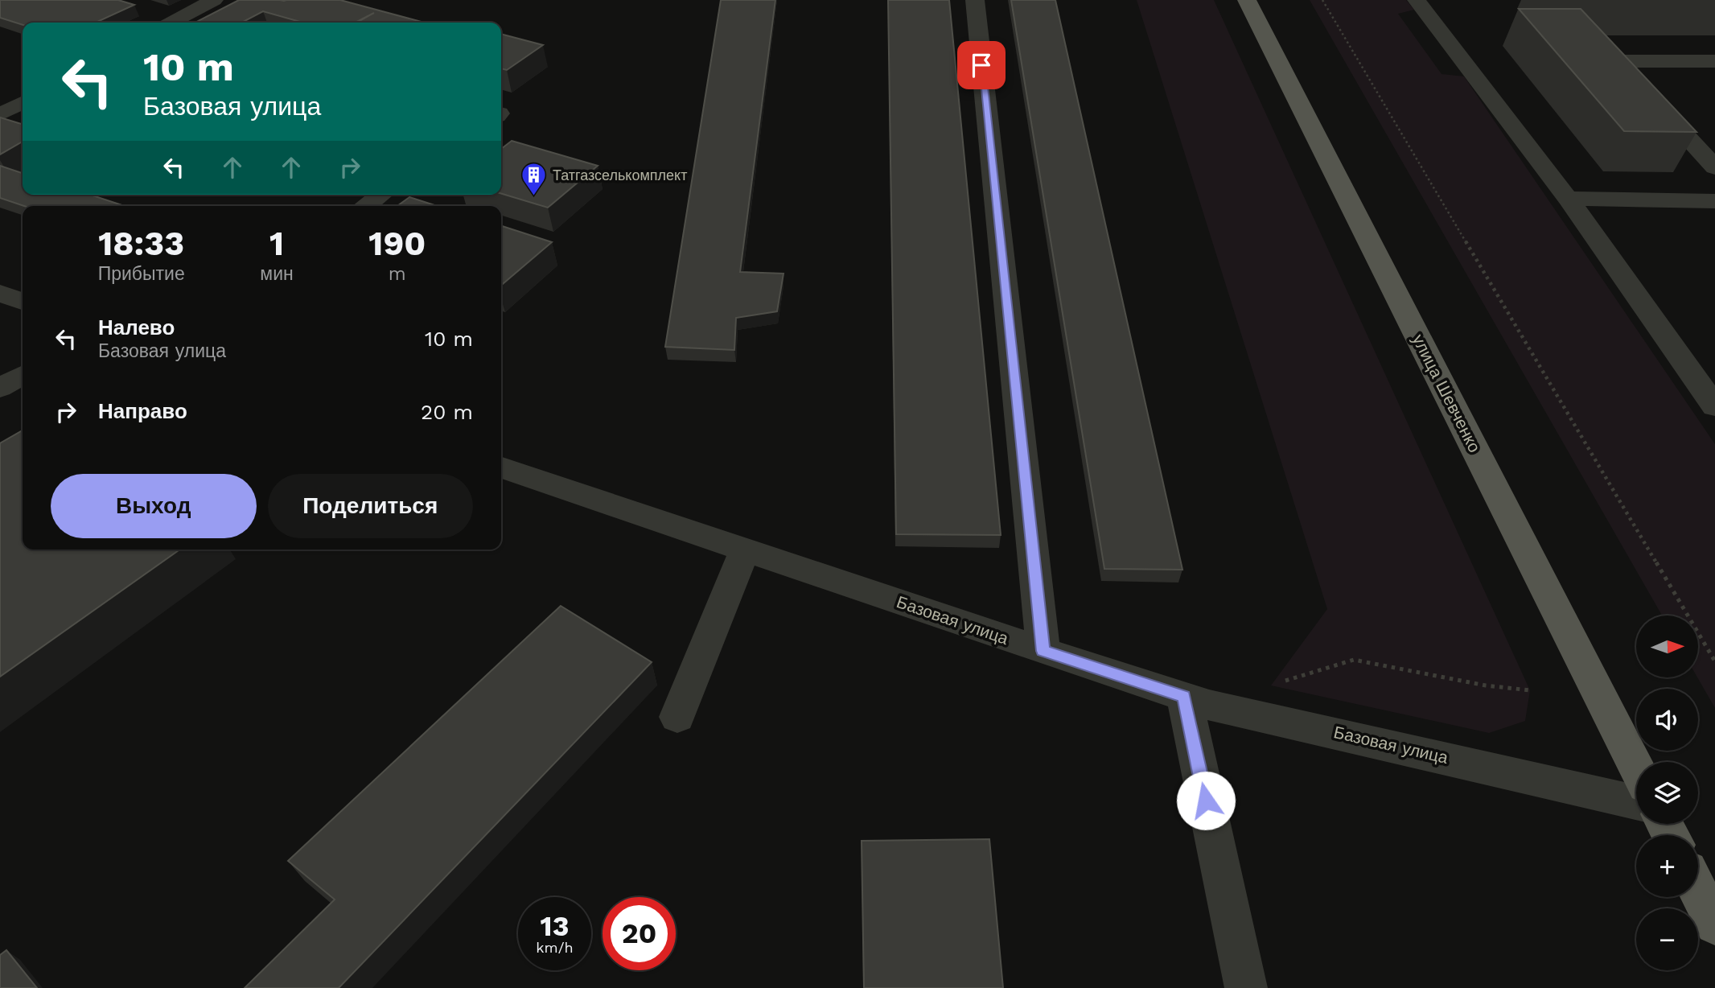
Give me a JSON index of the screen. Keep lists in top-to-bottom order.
{
  "streets": {
    "main road": ["улица Шевченко"],
    "street": ["Базовая улица"]
  },
  "places": {
    "building": ["Татгазселькомплект"]
  },
  "north": "right",
  "page": {
    "turn": ["10 m", "Базовая улица"],
    "eta": [
      "18:33",
      "Прибытие",
      "1",
      "мин",
      "190",
      "m"
    ],
    "list": [
      {
        "name": "Налево",
        "note": "Базовая улица",
        "value": "10 m"
      },
      {
        "name": "Направо",
        "value": "20 m"
      }
    ],
    "buttons": ["Выход", "Поделиться"],
    "map_buttons": ["+", "−"],
    "speed": "13 km/h",
    "limit": "20"
  }
}
